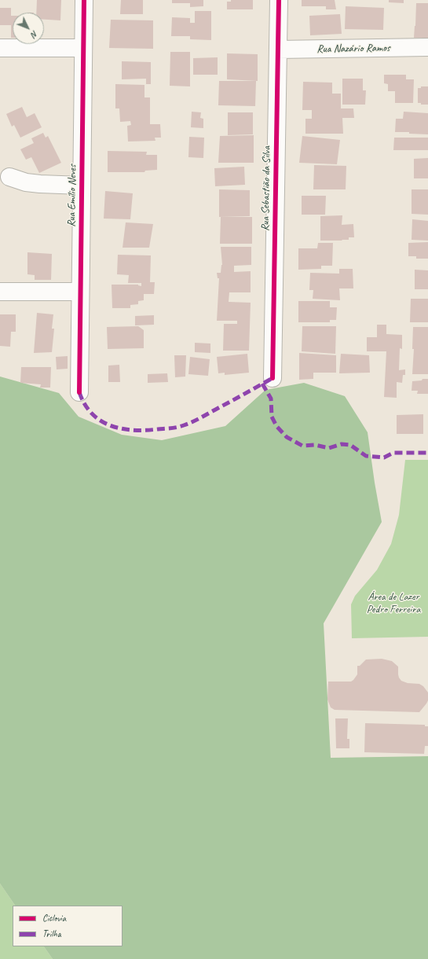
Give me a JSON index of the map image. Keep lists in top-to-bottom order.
{
  "streets": {
    "street": ["Rua Nazário Ramos", "Rua Sebastião da Silva", "Rua Emílio Neves"]
  },
  "crossings": [
    ["Rua Nazário Ramos", "Rua Sebastião da Silva"]
  ],
  "parks": ["Área de Lazer Pedro Ferreira"],
  "legend": ["Ciclovia", "Trilha"],
  "north": "bottom right"
}
